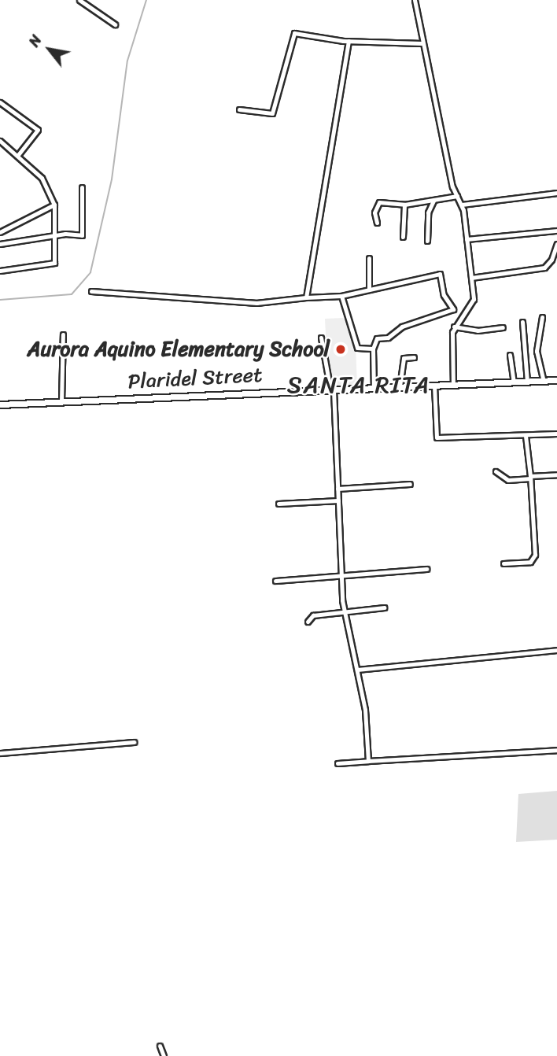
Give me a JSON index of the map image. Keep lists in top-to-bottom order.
{
  "streets": {
    "street": ["Plaridel Street"]
  },
  "districts": ["SANTA RITA"],
  "places": ["Aurora Aquino Elementary School"],
  "north": "top left"
}
